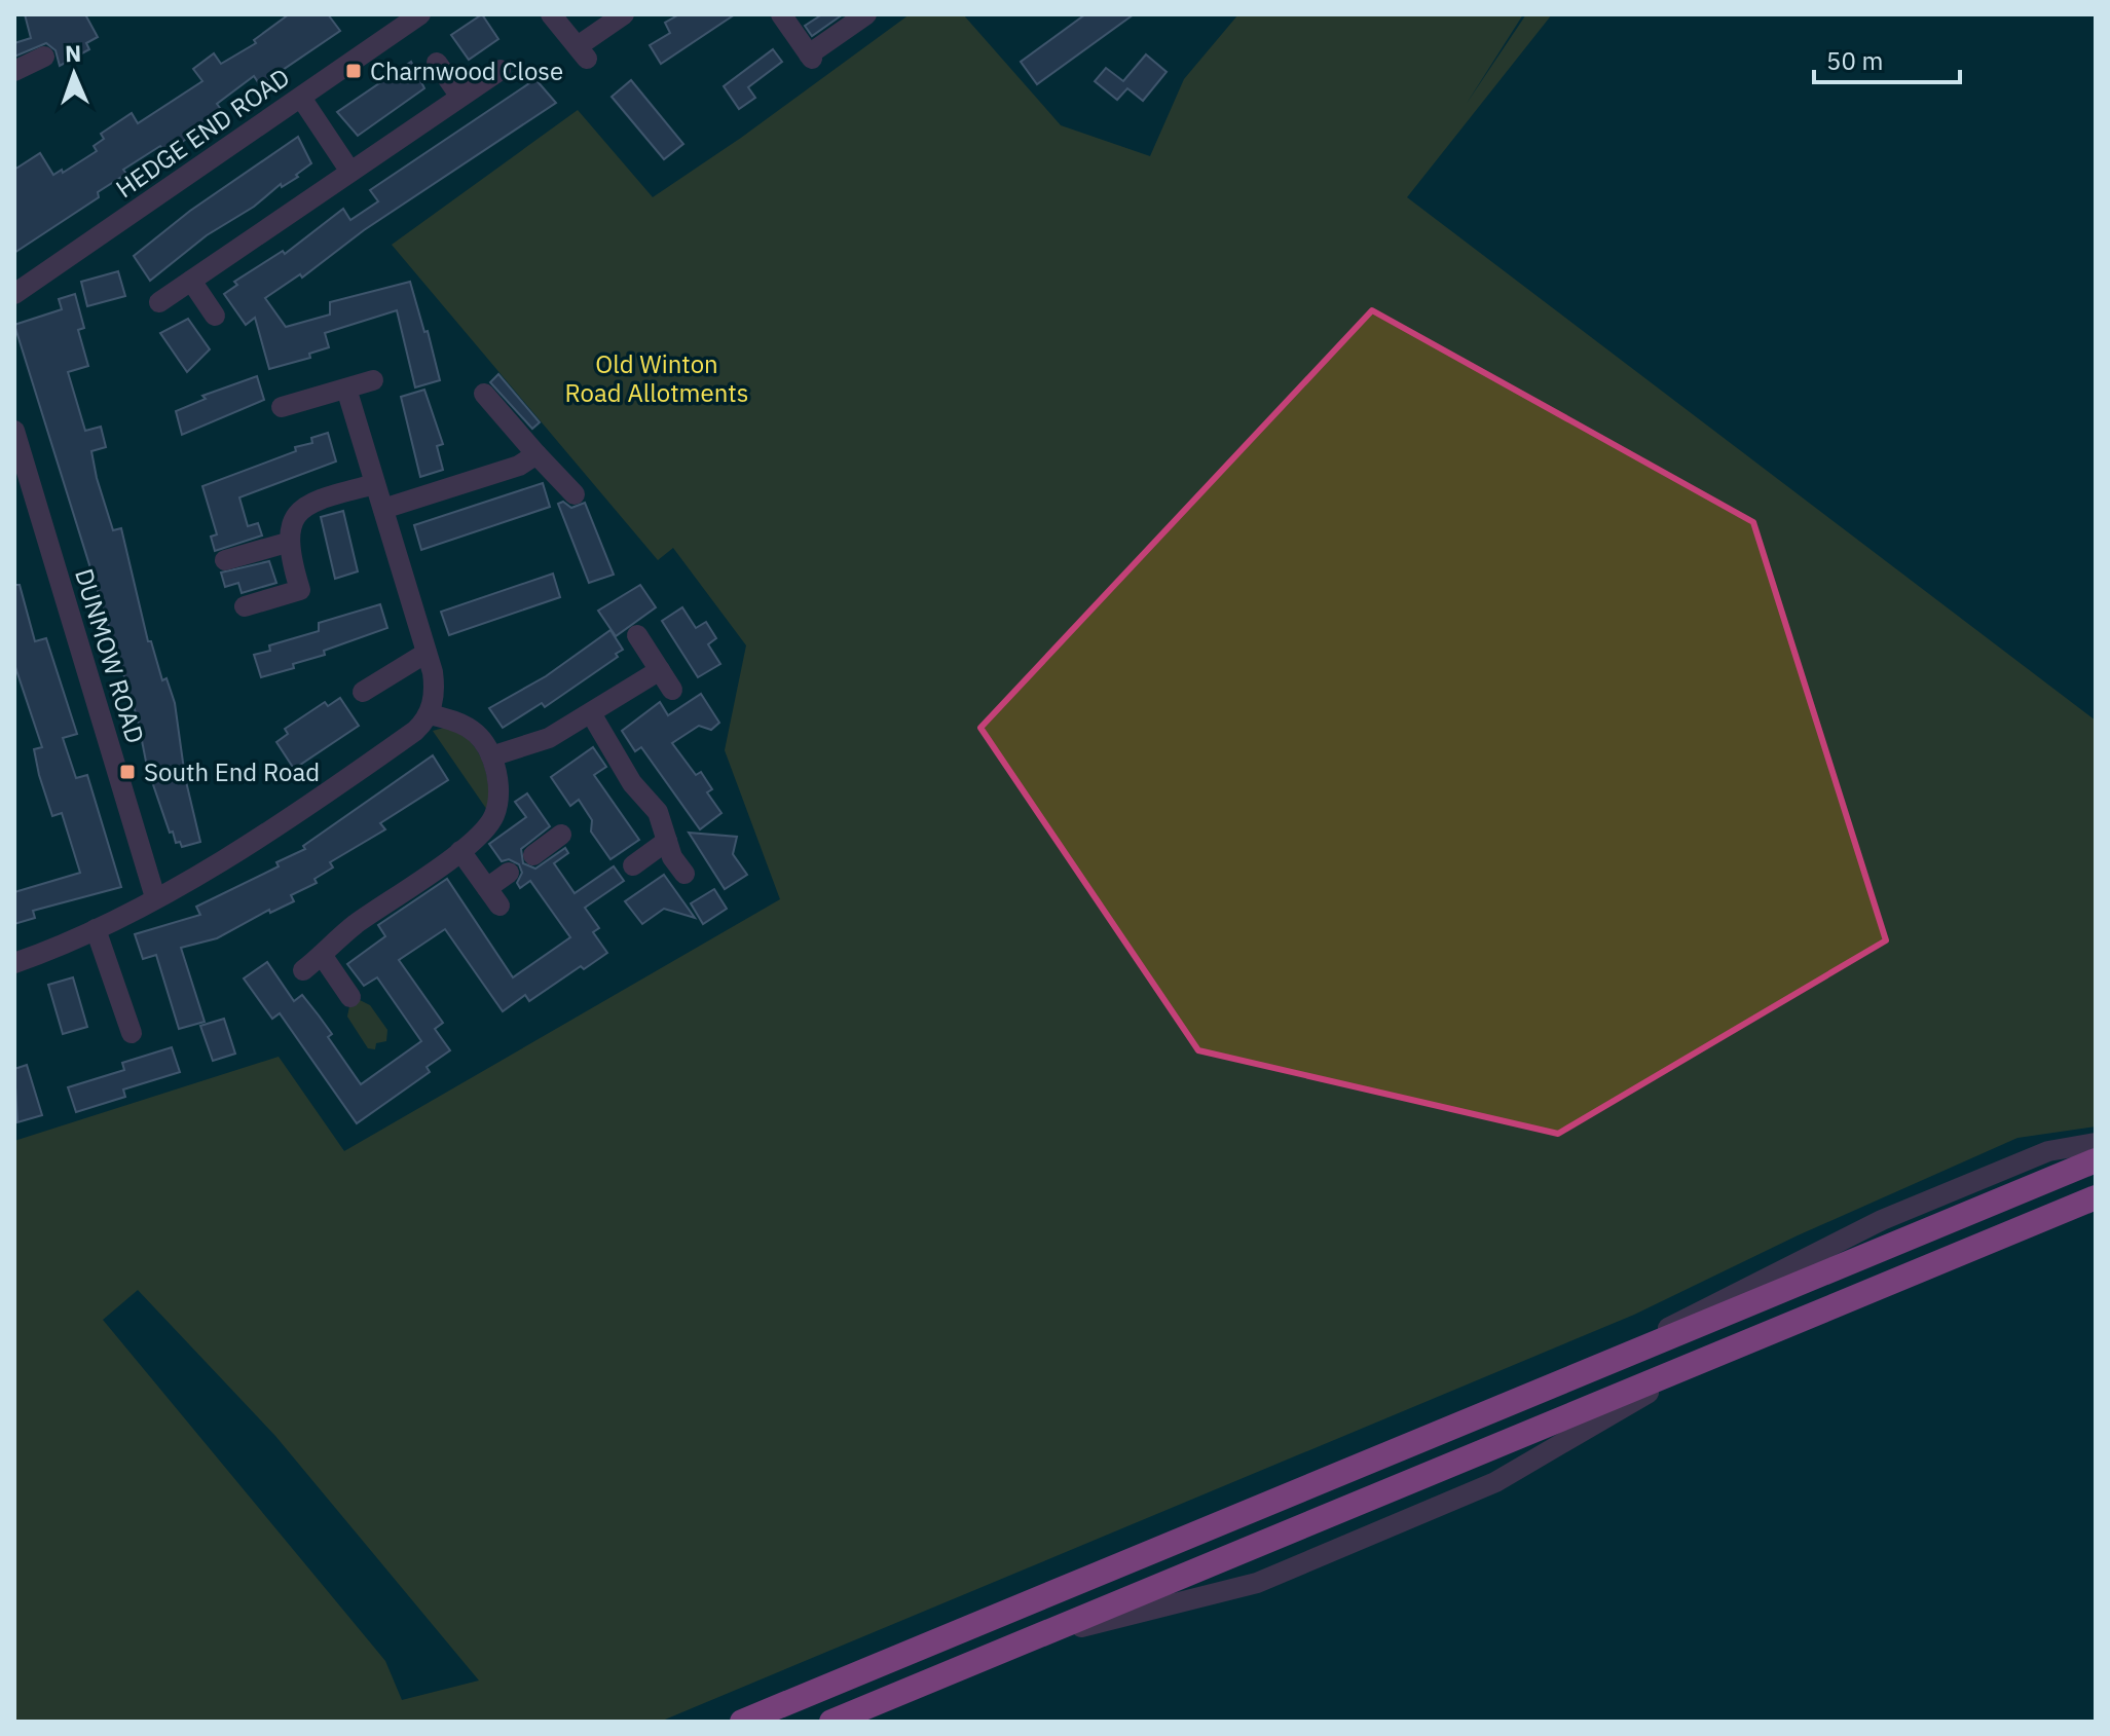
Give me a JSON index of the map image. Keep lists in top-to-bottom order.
{
  "streets": {
    "street": ["HEDGE END ROAD", "DUNMOW ROAD"]
  },
  "parks": ["Old Winton Road Allotments"],
  "places": {
    "transit": ["Charnwood Close", "South End Road"]
  },
  "scale_bar": "50 m",
  "north": "top"
}
